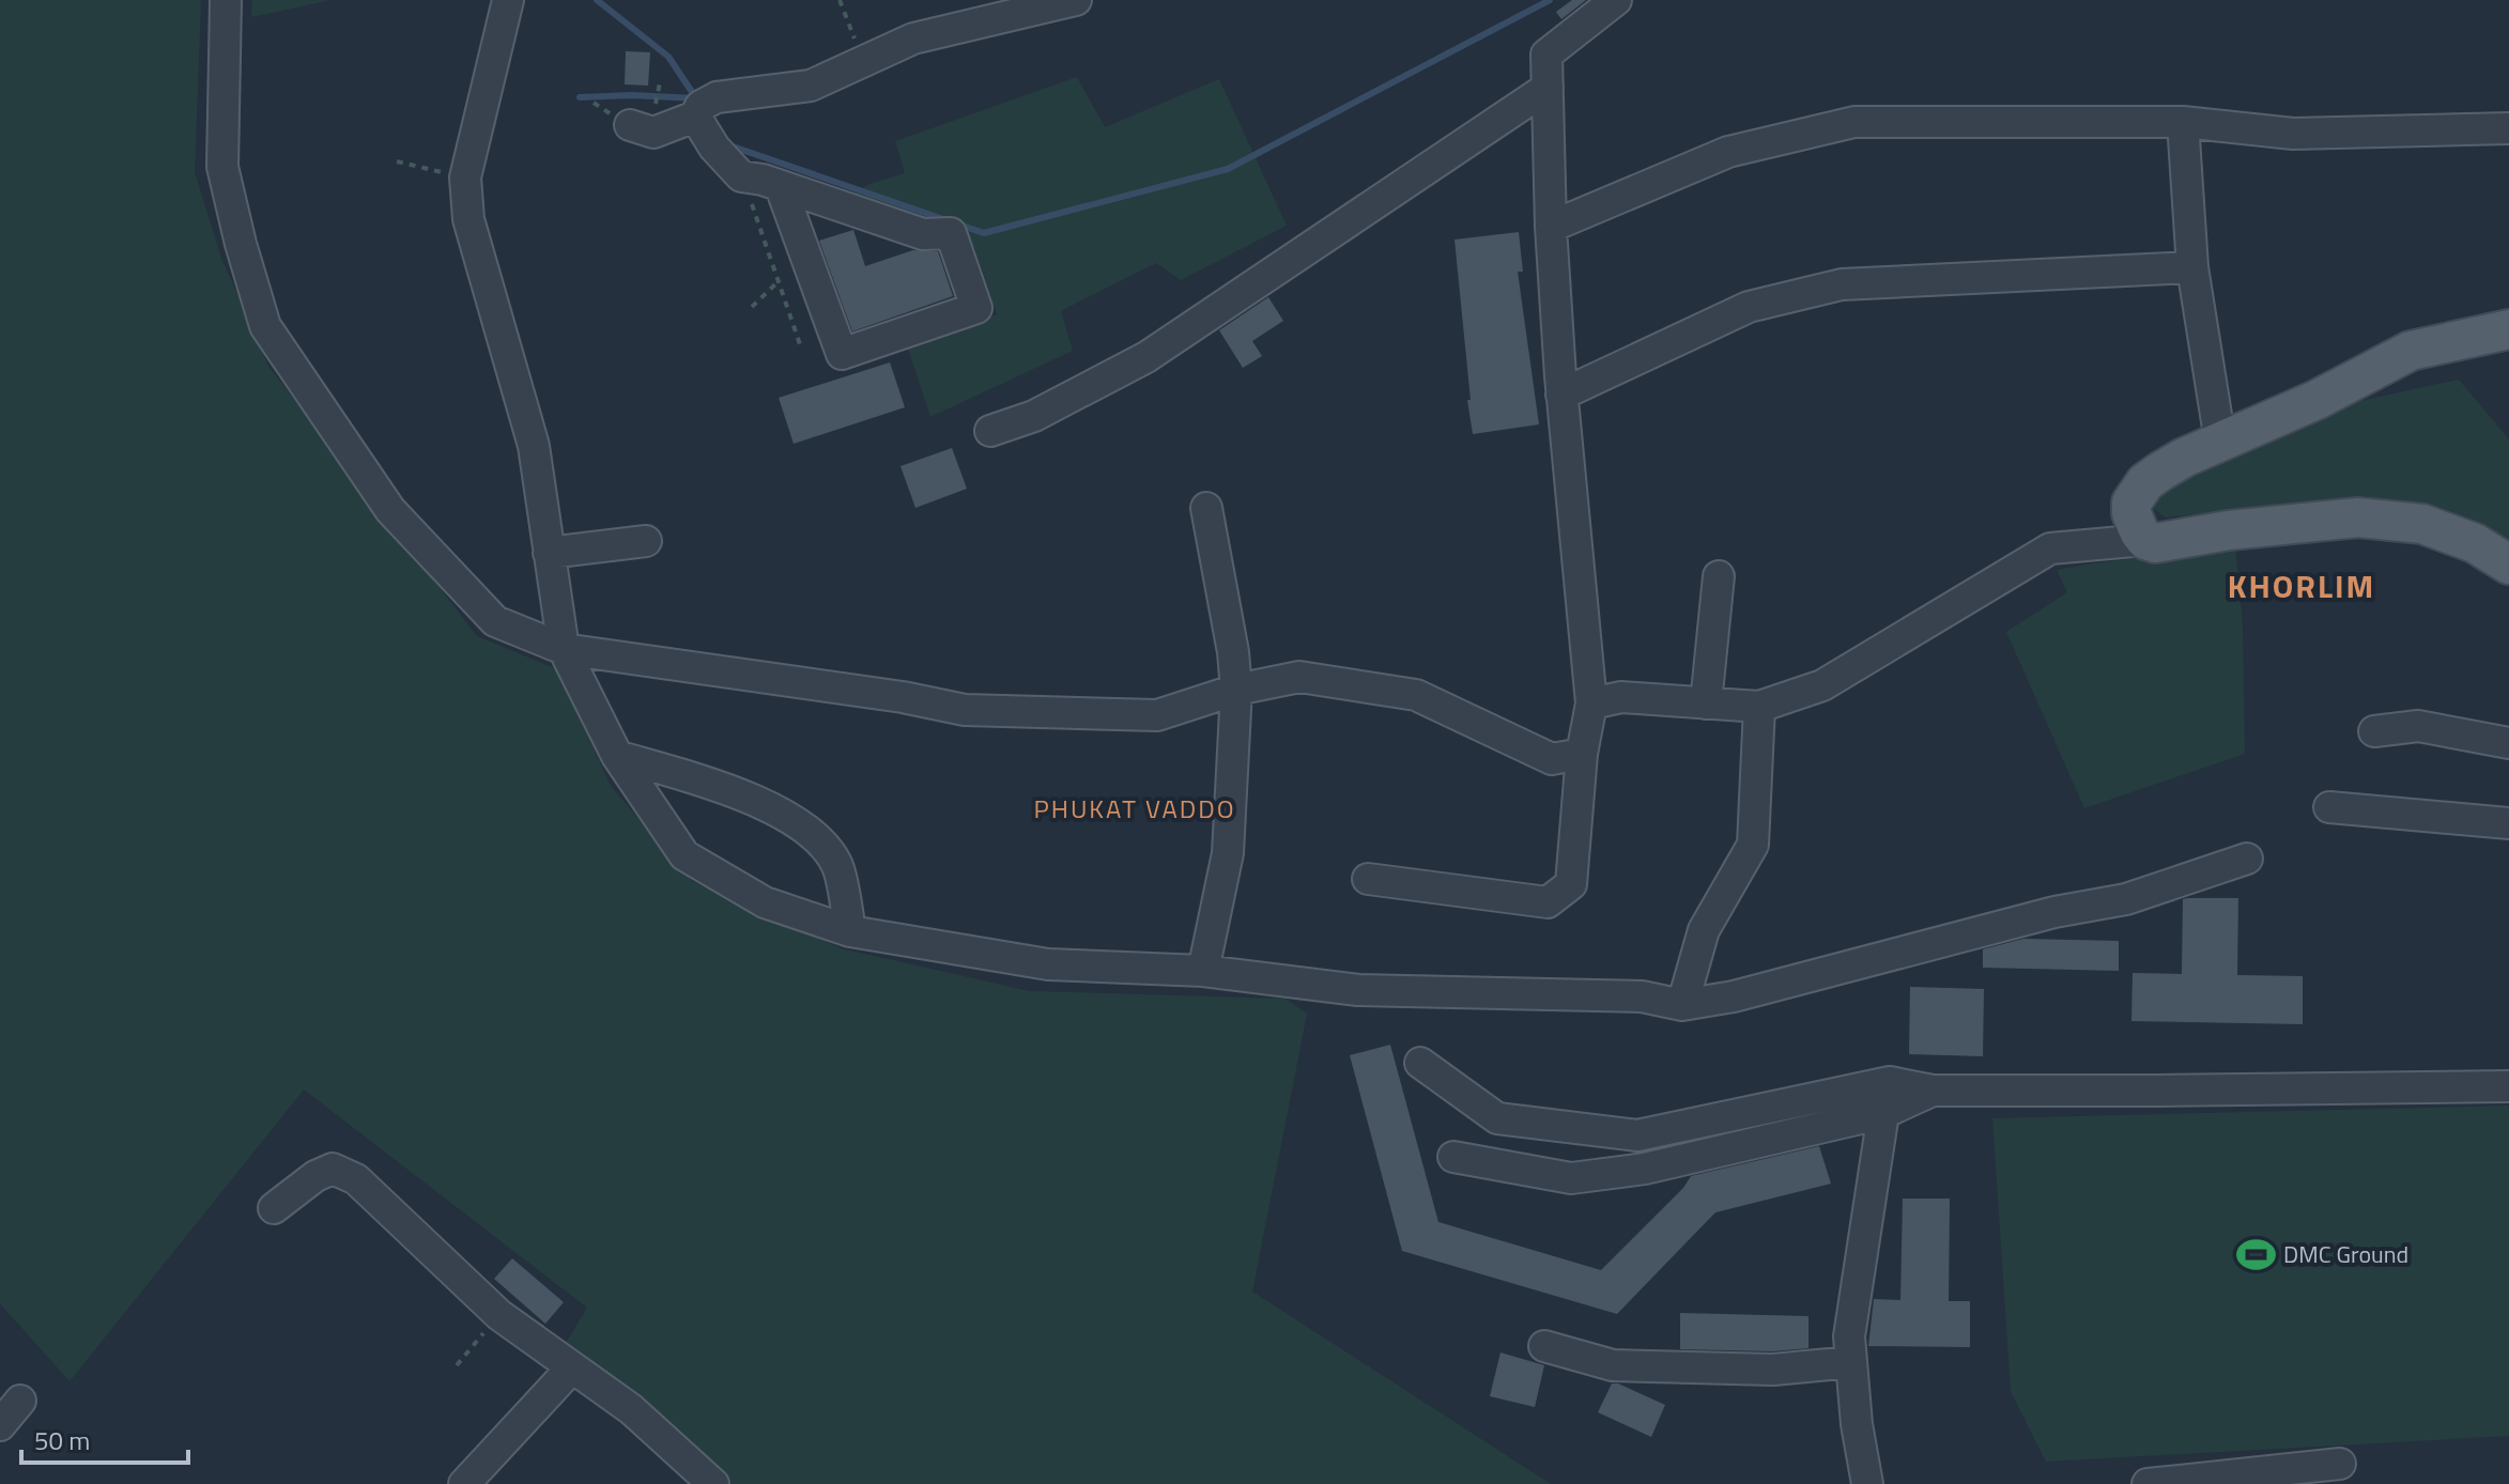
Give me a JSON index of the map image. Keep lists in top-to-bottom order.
{
  "districts": ["KHORLIM", "PHUKAT VADDO"],
  "places": {
    "sports": ["DMC Ground"]
  },
  "scale_bar": "50 m"
}
